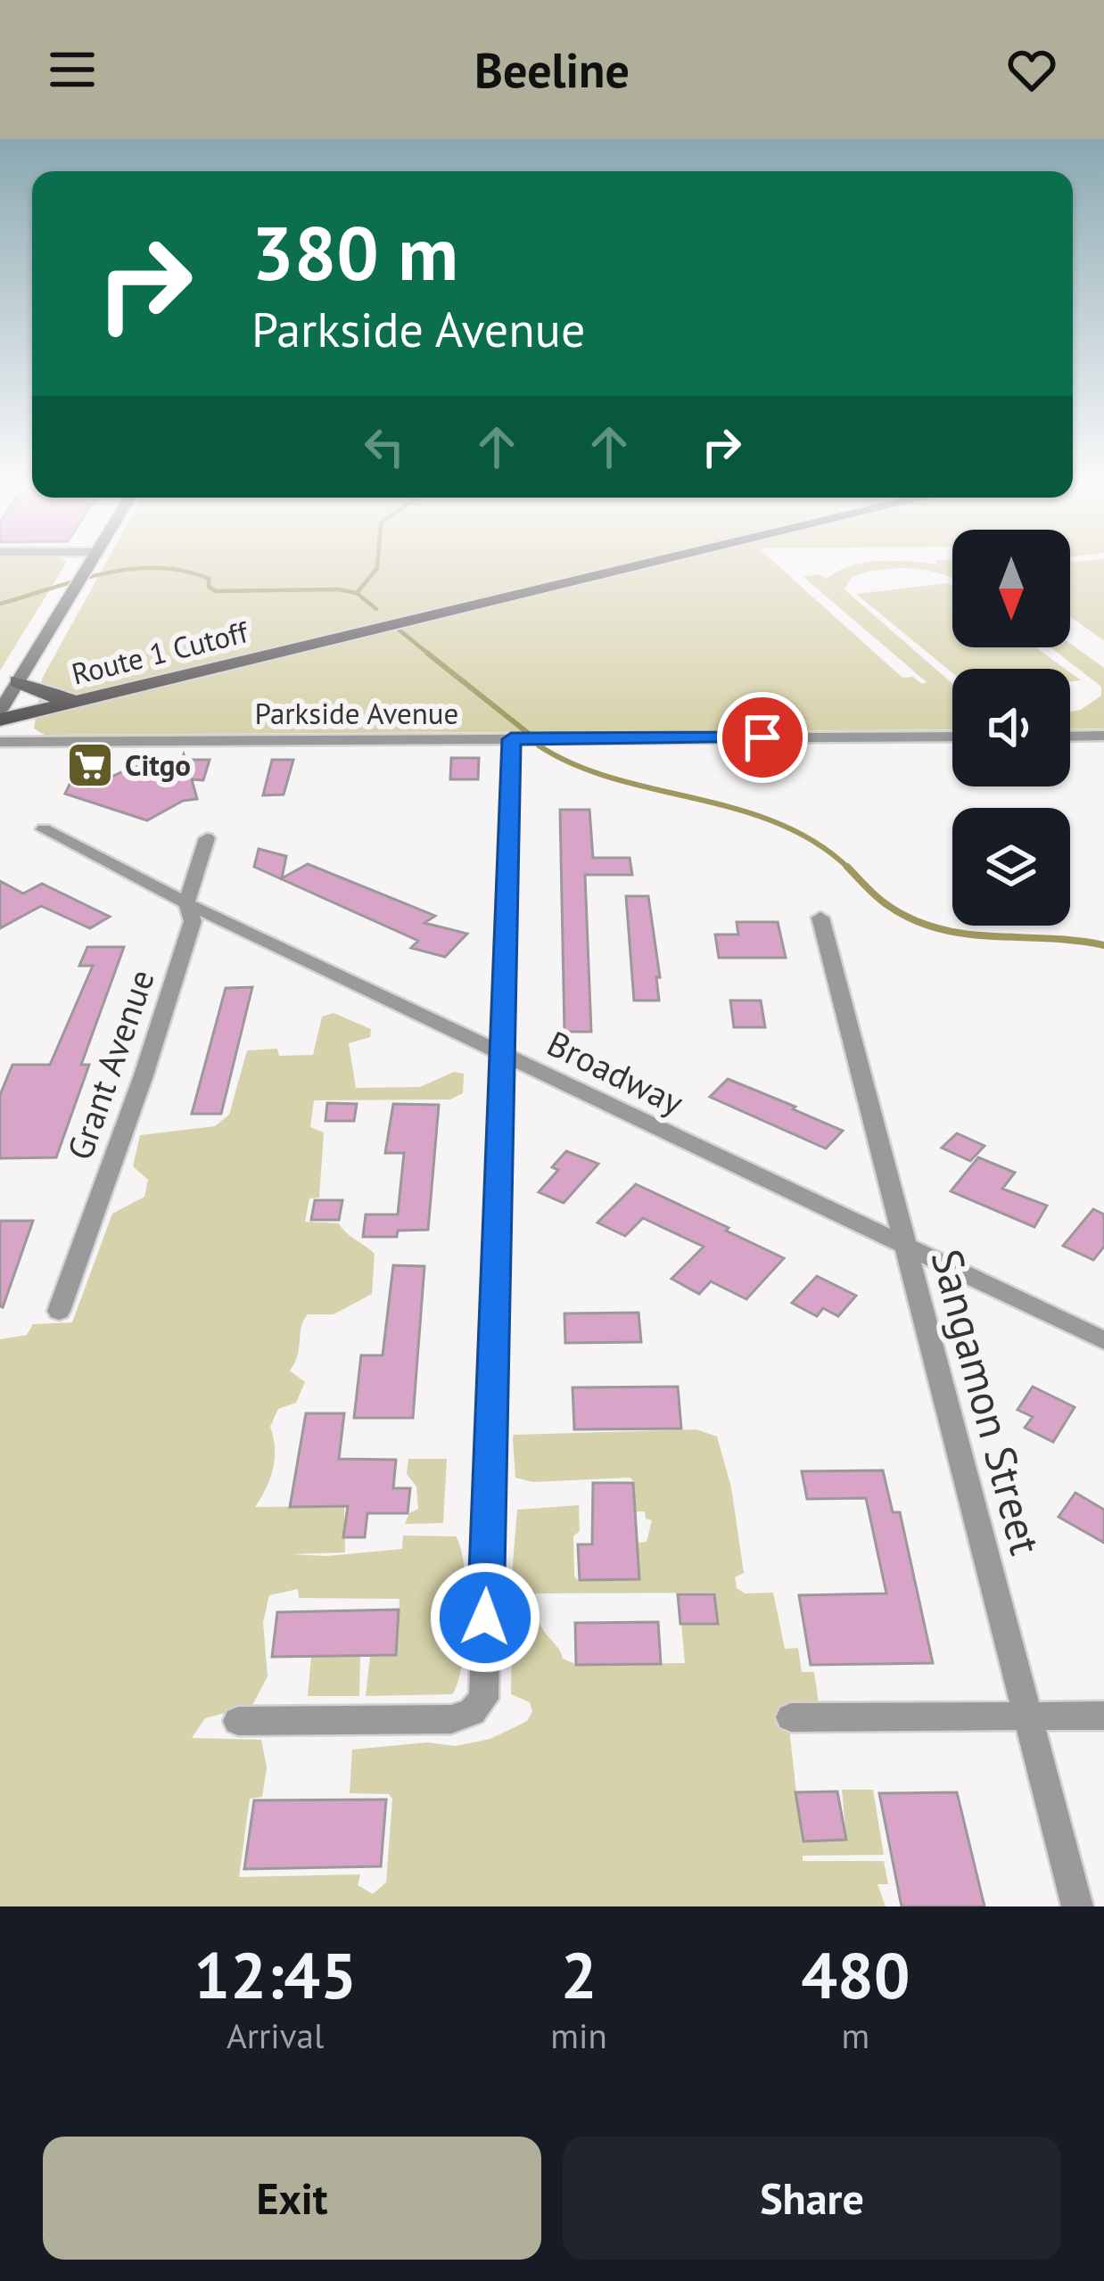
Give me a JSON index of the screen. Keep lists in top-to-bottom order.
{
  "streets": {
    "main road": ["Route 1 Cutoff"],
    "street": [
      "Parkside Avenue",
      "Grant Avenue",
      "Broadway",
      "Sangamon Street"
    ]
  },
  "crossings": [
    ["Grant Avenue", "Broadway"],
    ["Broadway", "Sangamon Street"]
  ],
  "places": {
    "supermarket": ["Citgo"]
  },
  "north": "bottom",
  "page": {
    "header": "Beeline",
    "turn": ["380 m", "Parkside Avenue"],
    "eta": [
      "12:45",
      "Arrival",
      "2",
      "min",
      "480",
      "m"
    ],
    "buttons": ["Exit", "Share"]
  }
}
